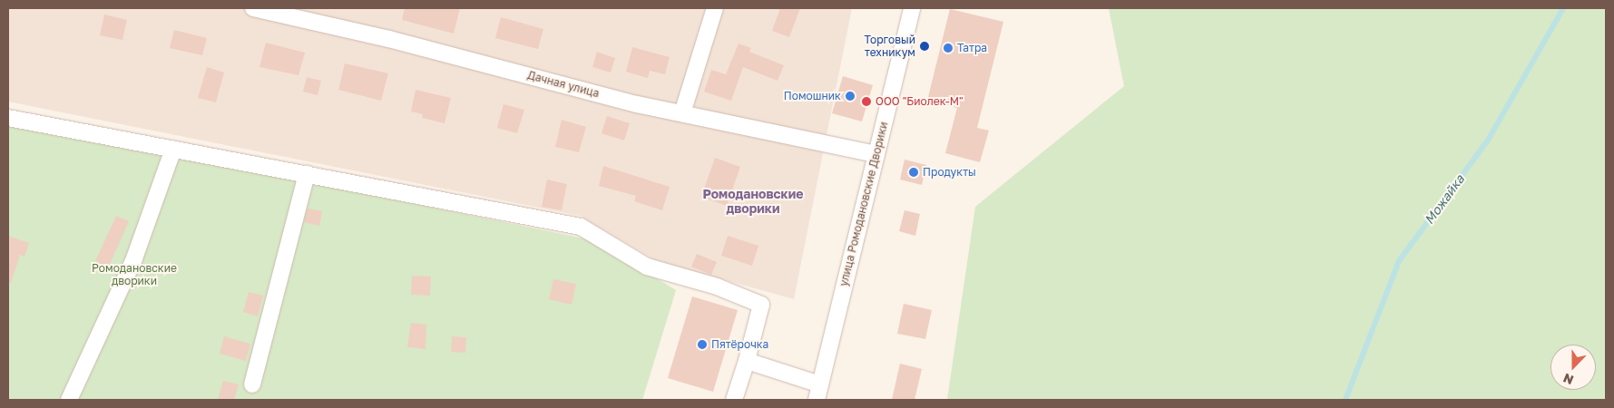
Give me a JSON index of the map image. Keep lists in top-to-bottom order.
{
  "streets": {
    "street": ["Дачная улица", "улица Ромодановские Дворики"]
  },
  "crossings": [
    ["Дачная улица", "улица Ромодановские Дворики"]
  ],
  "districts": ["Ромодановские дворики"],
  "water": ["Можайка"],
  "parks": ["Ромодановские дворики"],
  "places": [
    "Торговый техникум",
    "Татра",
    "Помошник",
    "ООО \"Биолек-М\"",
    "Продукты",
    "Пятёрочка"
  ],
  "north": "bottom"
}
